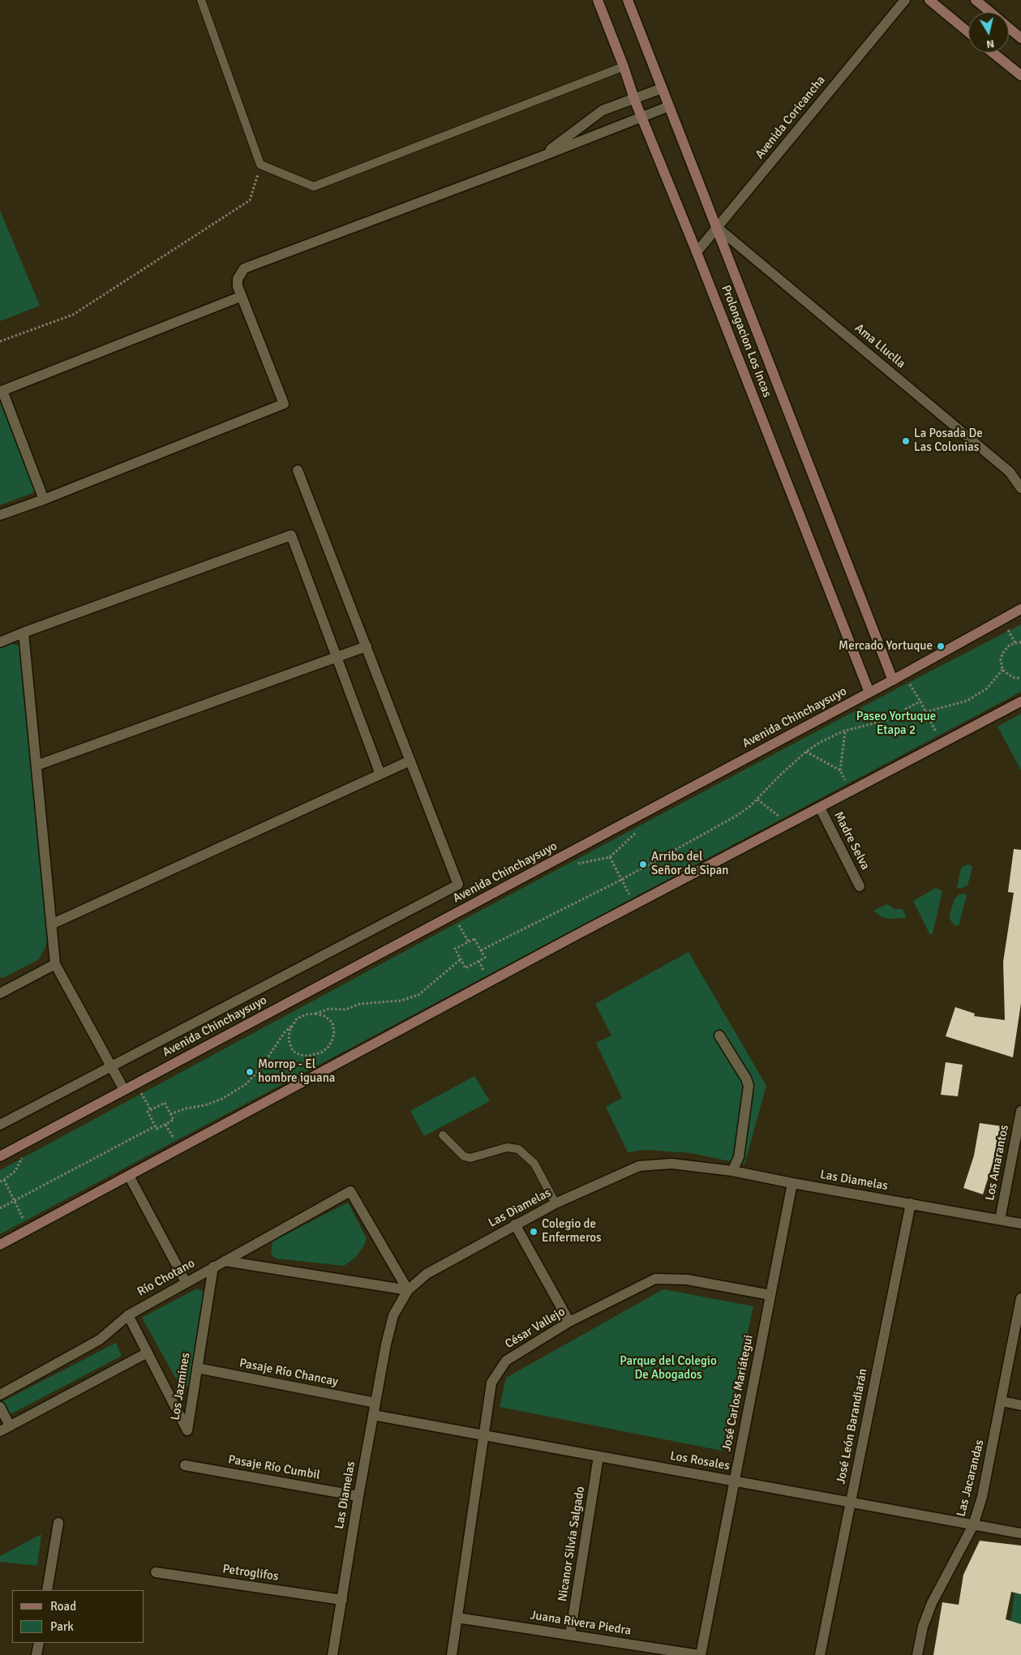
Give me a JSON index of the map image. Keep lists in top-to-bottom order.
{
  "streets": {
    "street": [
      "Avenida Coricancha",
      "Prolongacion Los Incas",
      "Ama Lluclla",
      "Avenida Chinchaysuyo",
      "Madre Selva",
      "Los Amarantos",
      "Las Diamelas",
      "Río Chotano",
      "César Vallejo",
      "Pasaje Río Chancay",
      "Los Jazmines",
      "José Carlos Mariátegui",
      "José León Barandiarán",
      "Los Rosales",
      "Pasaje Río Cumbil",
      "Las Jacarandas",
      "Nicanor Silvia Salgado",
      "Petroglifos",
      "Juana Rivera Piedra"
    ]
  },
  "crossings": [
    ["Avenida Coricancha", "Prolongacion Los Incas"],
    ["Avenida Coricancha", "Ama Lluclla"],
    ["Prolongacion Los Incas", "Ama Lluclla"],
    ["Prolongacion Los Incas", "Avenida Chinchaysuyo"],
    ["Los Amarantos", "Las Diamelas"],
    ["Las Diamelas", "Río Chotano"],
    ["Las Diamelas", "Pasaje Río Chancay"],
    ["Las Diamelas", "José Carlos Mariátegui"],
    ["Las Diamelas", "José León Barandiarán"],
    ["Las Diamelas", "Los Rosales"],
    ["Las Diamelas", "Pasaje Río Cumbil"],
    ["Las Diamelas", "Petroglifos"],
    ["Río Chotano", "Los Jazmines"],
    ["César Vallejo", "José Carlos Mariátegui"],
    ["César Vallejo", "Los Rosales"],
    ["César Vallejo", "Juana Rivera Piedra"],
    ["Pasaje Río Chancay", "Los Jazmines"],
    ["José Carlos Mariátegui", "Los Rosales"],
    ["José Carlos Mariátegui", "Juana Rivera Piedra"],
    ["José León Barandiarán", "Los Rosales"],
    ["Los Rosales", "Las Jacarandas"],
    ["Los Rosales", "Nicanor Silvia Salgado"],
    ["Nicanor Silvia Salgado", "Juana Rivera Piedra"]
  ],
  "parks": ["Paseo Yortuque Etapa 2", "Parque del Colegio De Abogados"],
  "places": [
    "La Posada De Las Colonias",
    "Mercado Yortuque",
    "Arribo del Señor de Sipan",
    "Morrop - El hombre iguana",
    "Colegio de Enfermeros"
  ],
  "legend": ["Road", "Park"],
  "north": "bottom"
}
